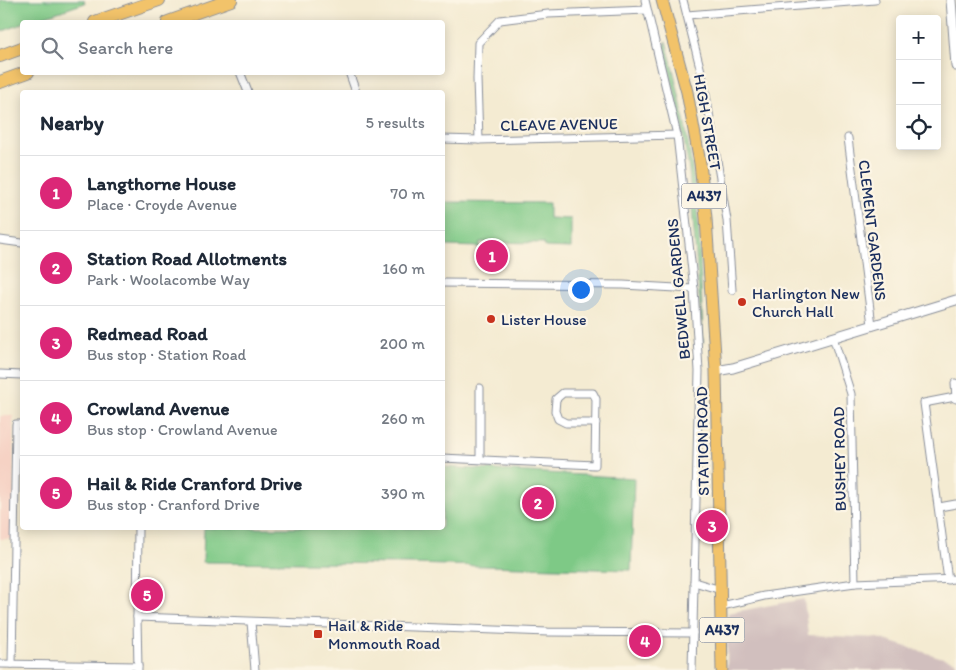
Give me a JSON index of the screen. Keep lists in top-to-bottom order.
{
  "streets": {
    "main road": ["HIGH STREET", "A437", "STATION ROAD"],
    "street": [
      "CLEAVE AVENUE",
      "CLEMENT GARDENS",
      "BEDWELL GARDENS",
      "BUSHEY ROAD"
    ]
  },
  "crossings": [
    ["HIGH STREET", "STATION ROAD"],
    ["CLEAVE AVENUE", "BEDWELL GARDENS"],
    ["CLEMENT GARDENS", "STATION ROAD"],
    ["STATION ROAD", "BUSHEY ROAD"]
  ],
  "places": {
    "other": ["Harlington New Church Hall", "Lister House"],
    "transit": ["Hail & Ride Monmouth Road"]
  },
  "page": {
    "map_buttons": ["+", "−"],
    "search": "Search here",
    "heading": ["Nearby", "5 results"],
    "list": [
      {
        "mark": "1",
        "name": "Langthorne House",
        "note": "Place · Croyde Avenue",
        "value": "70 m"
      },
      {
        "mark": "2",
        "name": "Station Road Allotments",
        "note": "Park · Woolacombe Way",
        "value": "160 m"
      },
      {
        "mark": "3",
        "name": "Redmead Road",
        "note": "Bus stop · Station Road",
        "value": "200 m"
      },
      {
        "mark": "4",
        "name": "Crowland Avenue",
        "note": "Bus stop · Crowland Avenue",
        "value": "260 m"
      },
      {
        "mark": "5",
        "name": "Hail & Ride Cranford Drive",
        "note": "Bus stop · Cranford Drive",
        "value": "390 m"
      }
    ],
    "pins": [
      "1",
      "2",
      "3",
      "5",
      "4"
    ]
  }
}
